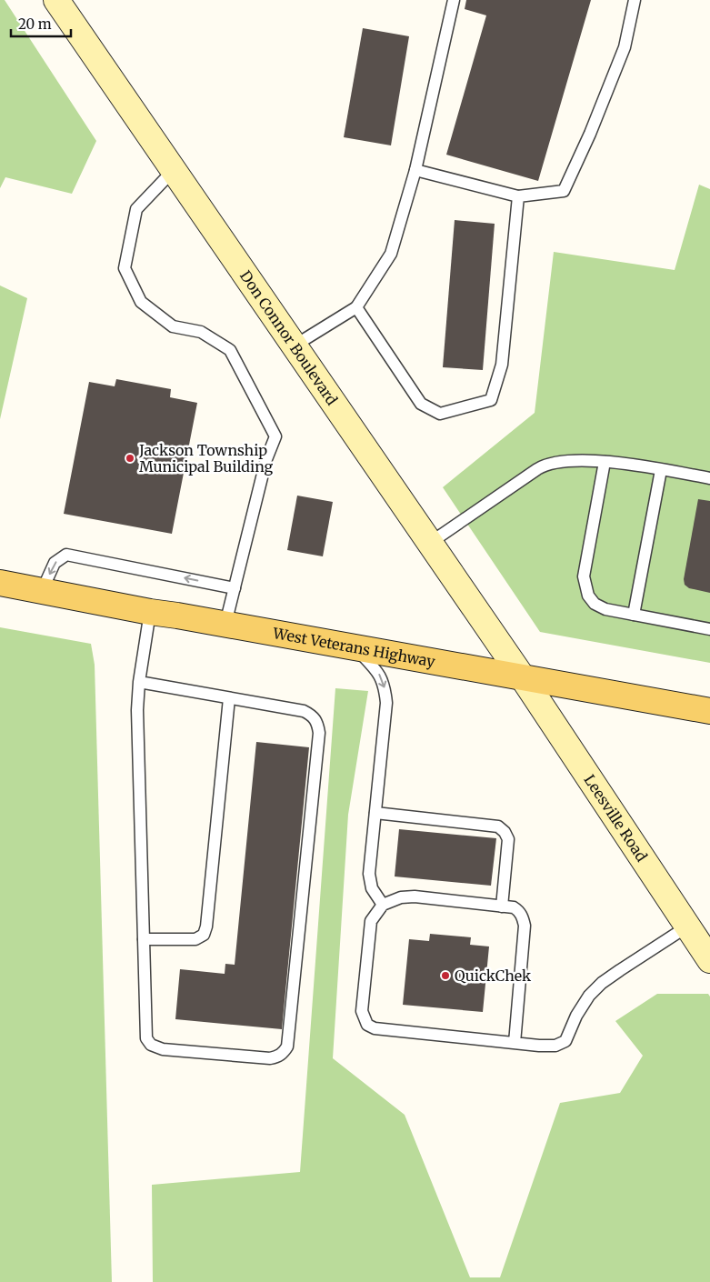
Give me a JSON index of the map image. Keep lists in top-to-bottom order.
{
  "streets": {
    "main road": ["West Veterans Highway"],
    "street": ["Don Connor Boulevard", "Leesville Road"]
  },
  "crossings": [
    ["Don Connor Boulevard", "West Veterans Highway"],
    ["Don Connor Boulevard", "Leesville Road"],
    ["West Veterans Highway", "Leesville Road"]
  ],
  "places": ["Jackson Township Municipal Building", "QuickChek"],
  "scale_bar": "20 m"
}
